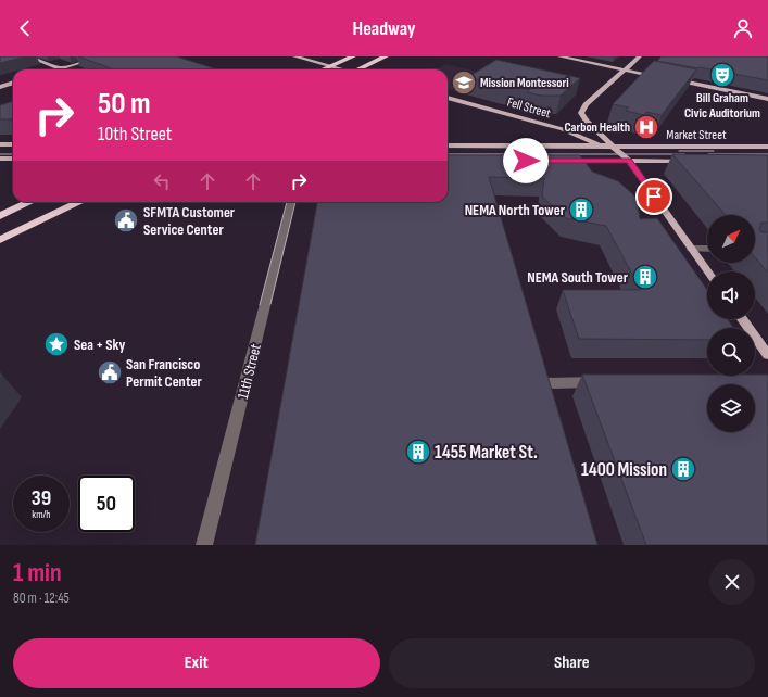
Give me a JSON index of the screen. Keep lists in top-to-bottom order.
{
  "streets": {
    "main road": ["Fell Street", "Market Street"],
    "street": ["11th Street"]
  },
  "crossings": [
    ["Fell Street", "Market Street"]
  ],
  "places": {
    "theatre": ["Bill Graham Civic Auditorium"],
    "school or university": ["Mission Montessori"],
    "hospital": ["Carbon Health"],
    "building": [
      "NEMA North Tower",
      "NEMA South Tower",
      "1455 Market St.",
      "1400 Mission"
    ],
    "public building": ["SFMTA Customer Service Center", "San Francisco Permit Center"],
    "place": ["Sea + Sky"]
  },
  "north": "top right",
  "page": {
    "header": "Headway",
    "turn": ["50 m", "10th Street"],
    "speed": "39 km/h",
    "limit": "50",
    "heading": ["1 min", "80 m · 12:45"],
    "buttons": ["Exit", "Share"]
  }
}
